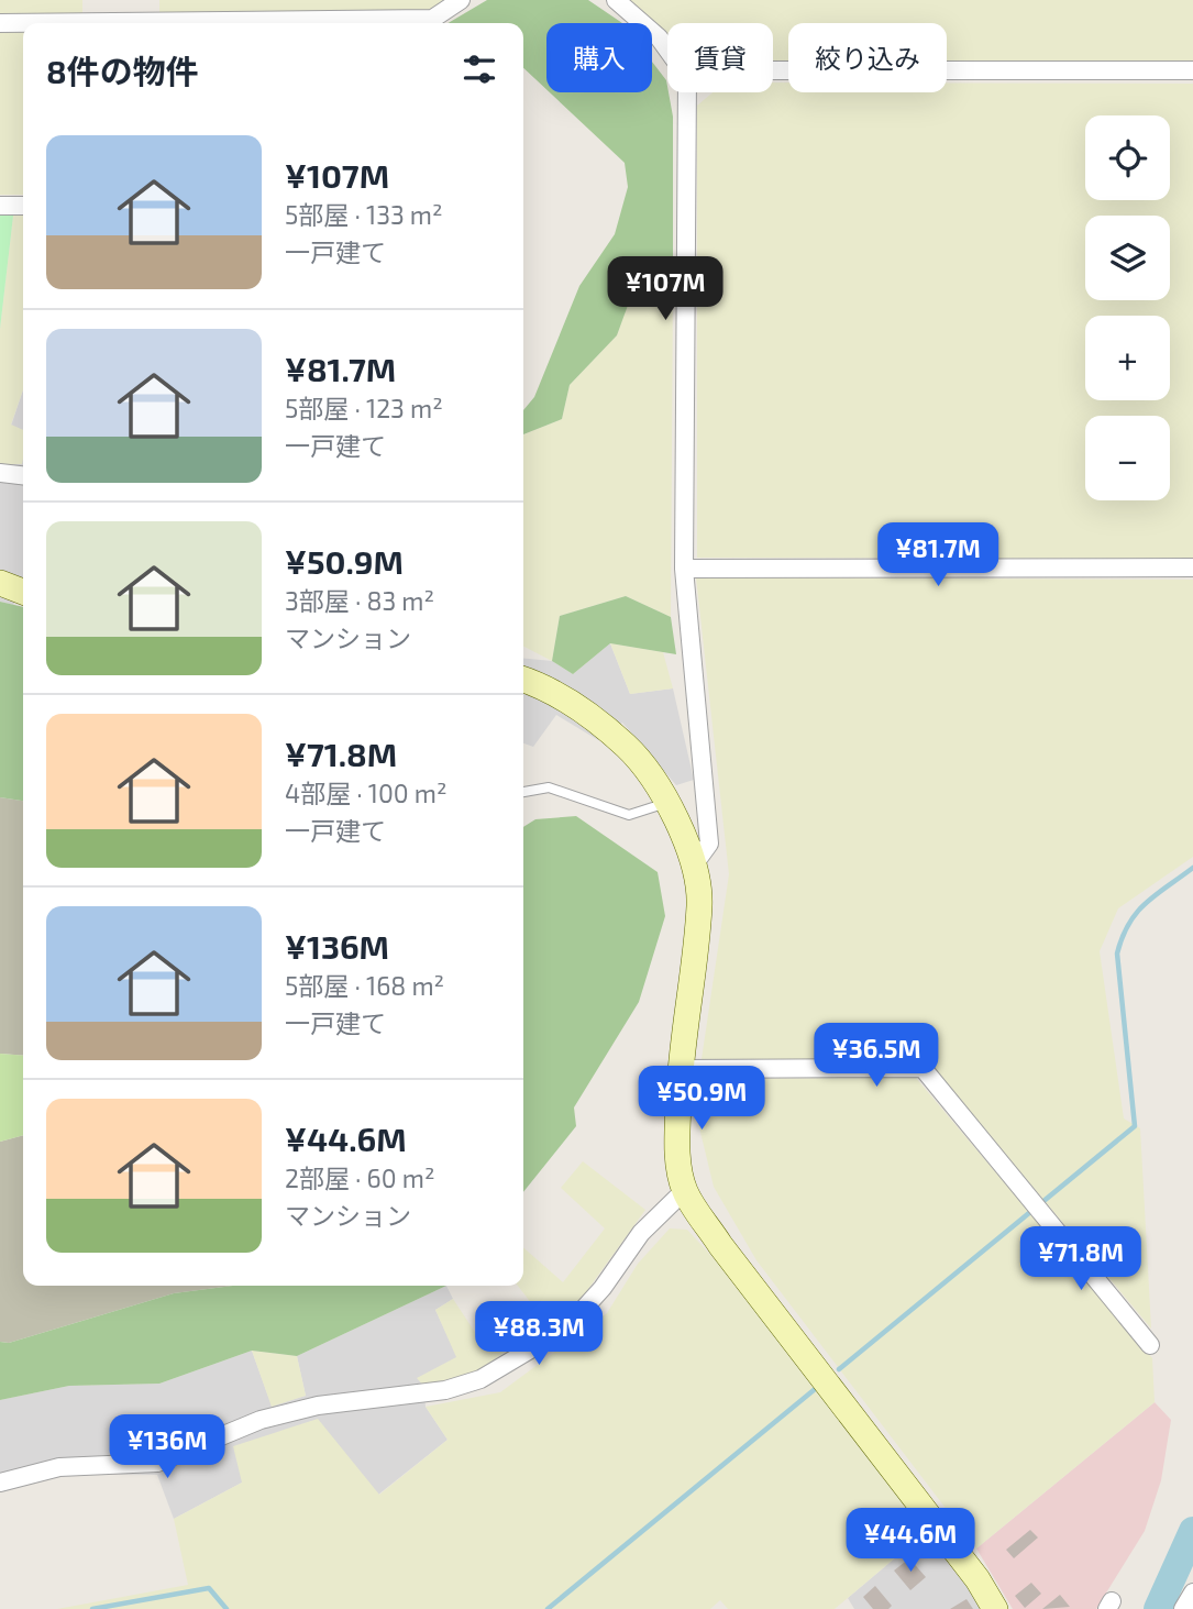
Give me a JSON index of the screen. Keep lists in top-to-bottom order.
{
  "page": {
    "chip": ["購入", "賃貸", "絞り込み"],
    "heading": "8件の物件",
    "map_buttons": ["+", "−"],
    "list": [
      {
        "name": "¥107M",
        "note": "5部屋 · 133 m² · 一戸建て"
      },
      {
        "name": "¥81.7M",
        "note": "5部屋 · 123 m² · 一戸建て"
      },
      {
        "name": "¥50.9M",
        "note": "3部屋 · 83 m² · マンション"
      },
      {
        "name": "¥71.8M",
        "note": "4部屋 · 100 m² · 一戸建て"
      },
      {
        "name": "¥136M",
        "note": "5部屋 · 168 m² · 一戸建て"
      },
      {
        "name": "¥44.6M",
        "note": "2部屋 · 60 m² · マンション"
      }
    ],
    "price": [
      "¥107M",
      "¥81.7M",
      "¥36.5M",
      "¥50.9M",
      "¥71.8M",
      "¥88.3M",
      "¥136M",
      "¥44.6M"
    ]
  }
}
